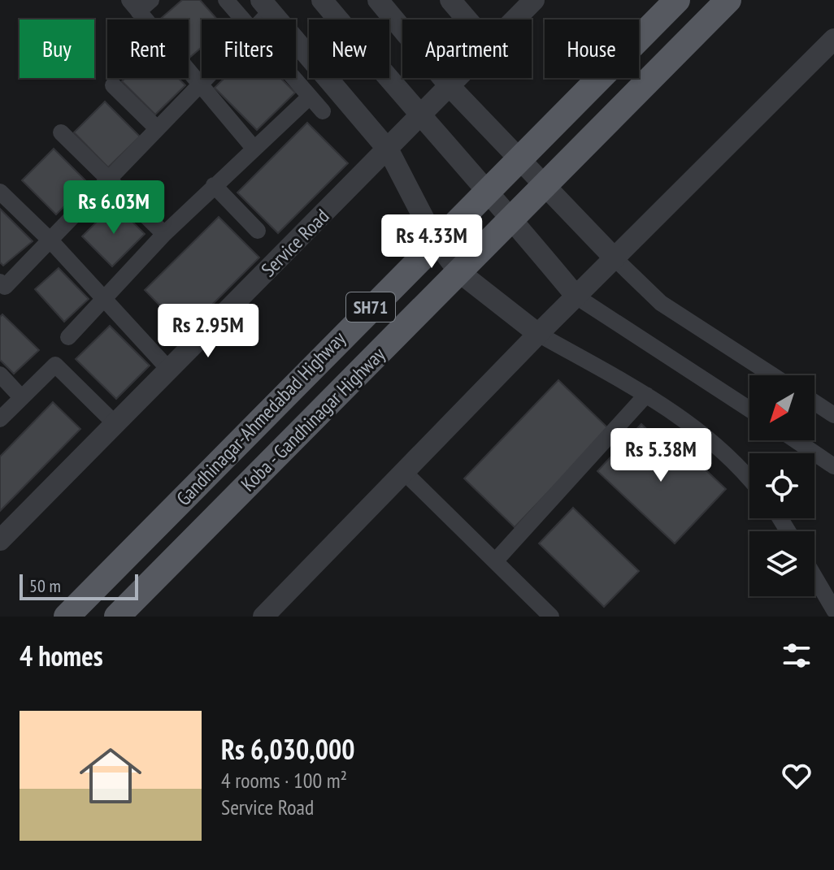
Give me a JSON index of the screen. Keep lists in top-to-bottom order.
{
  "streets": {
    "main road": ["SH71", "Gandhinagar-Ahmedabad Highway", "Koba - Gandhinagar Highway"],
    "street": ["Service Road"]
  },
  "scale_bar": "50 m",
  "north": "bottom left",
  "page": {
    "chip": [
      "Buy",
      "Rent",
      "Filters",
      "New",
      "Apartment",
      "House"
    ],
    "price": [
      "Rs 6.03M",
      "Rs 4.33M",
      "Rs 2.95M",
      "Rs 5.38M"
    ],
    "scale": "50 m",
    "heading": "4 homes",
    "list": [
      {
        "name": "Rs 6,030,000",
        "note": "4 rooms · 100 m² · Service Road"
      }
    ]
  }
}
